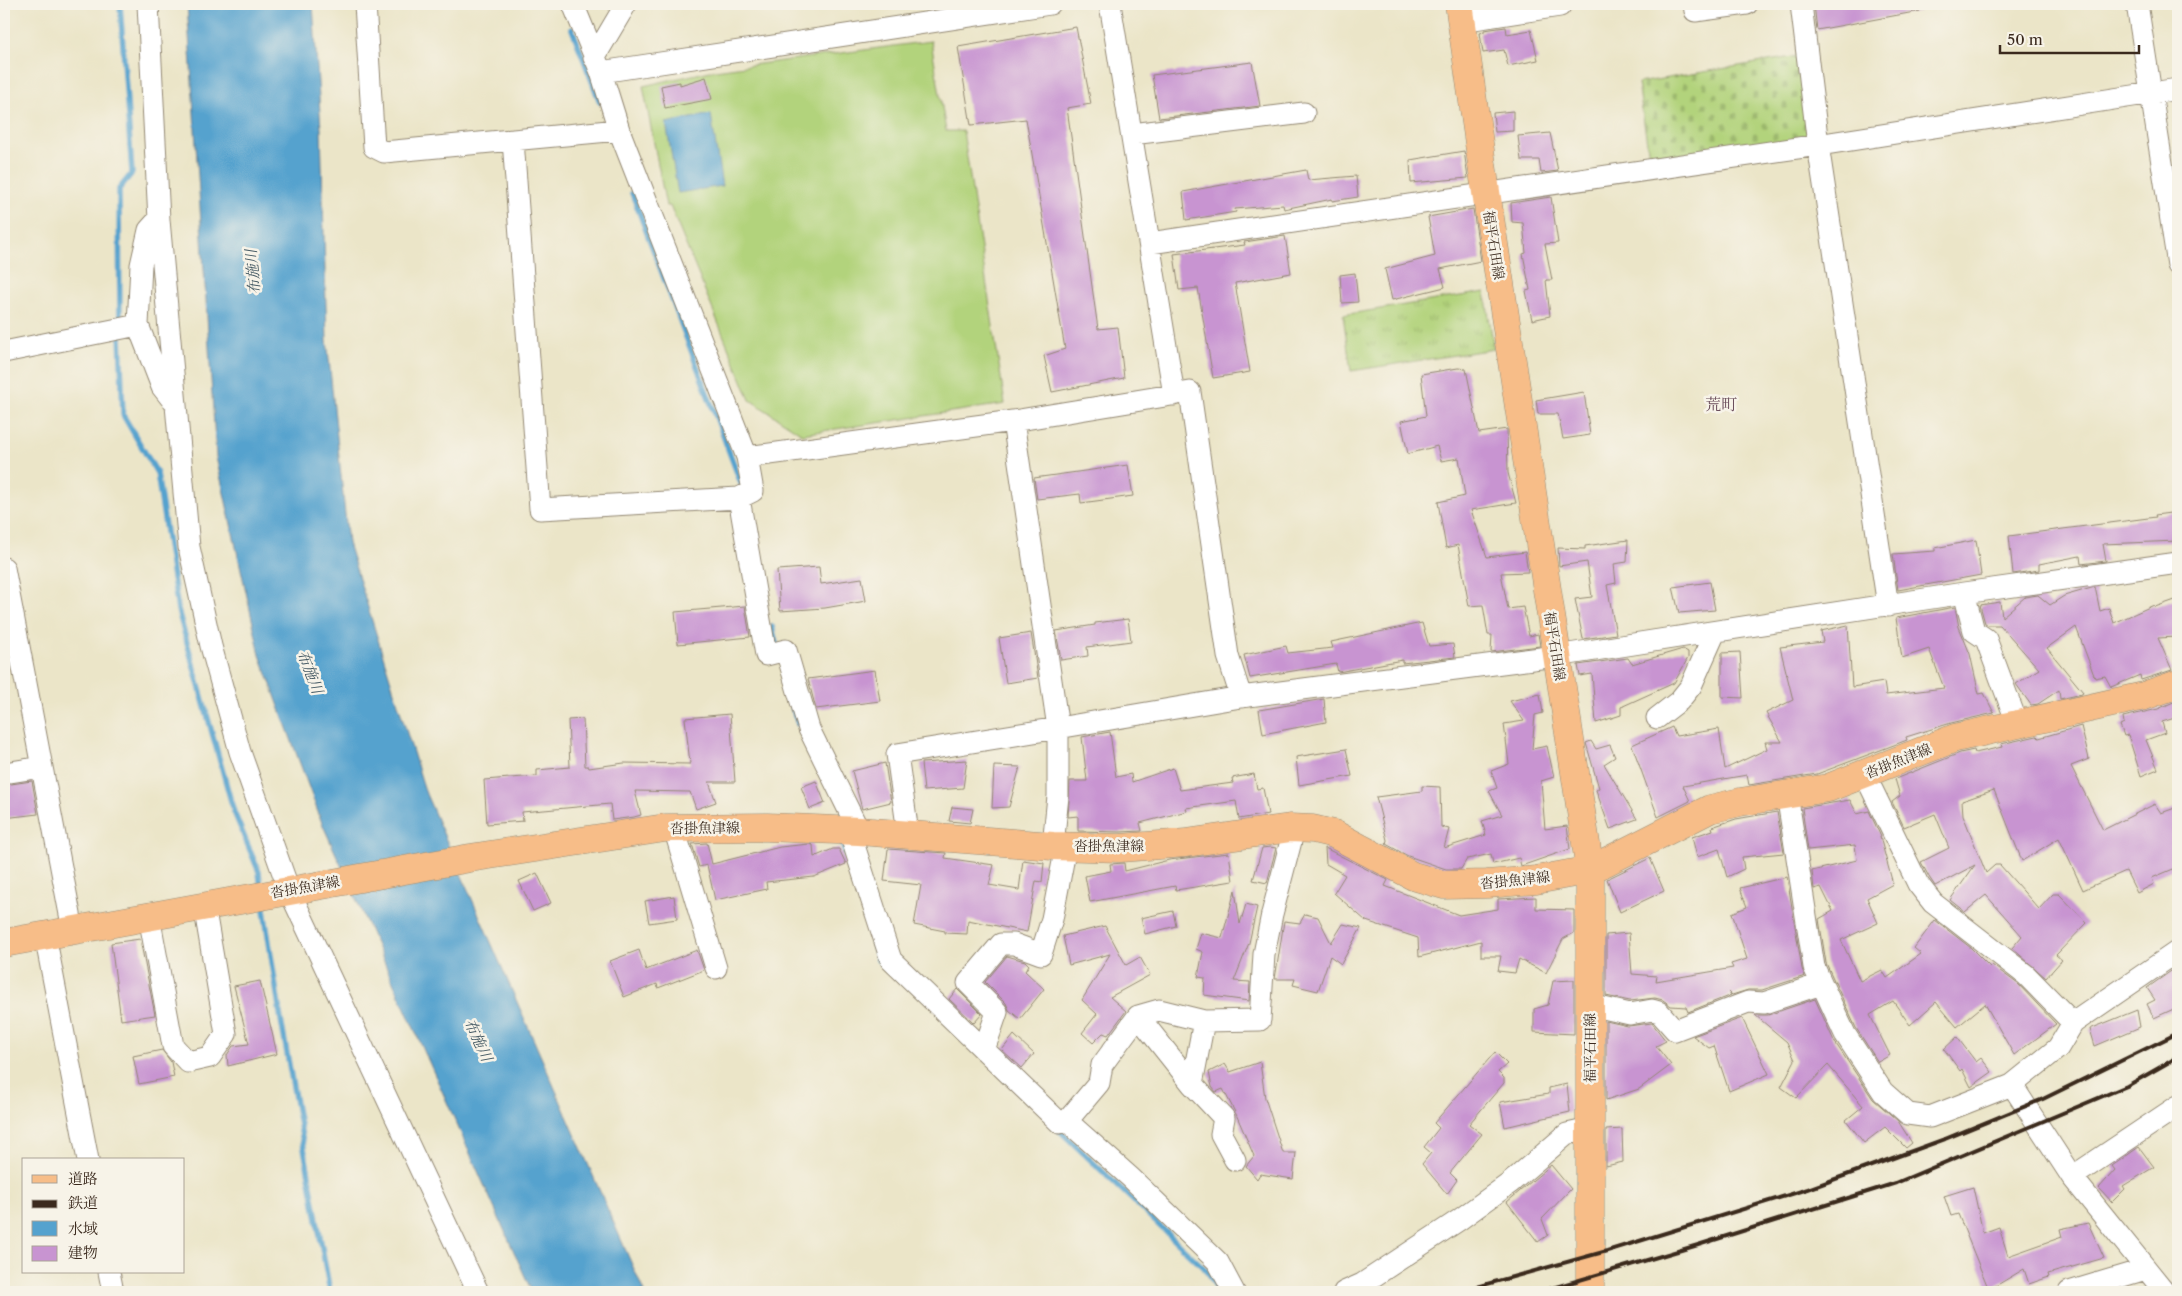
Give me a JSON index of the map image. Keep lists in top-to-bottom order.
{
  "streets": {
    "main road": ["福平石田線", "沓掛魚津線"]
  },
  "crossings": [
    ["福平石田線", "沓掛魚津線"]
  ],
  "districts": ["荒町"],
  "water": ["布施川"],
  "legend": [
    "道路",
    "鉄道",
    "水域",
    "建物"
  ],
  "scale_bar": "50 m"
}
